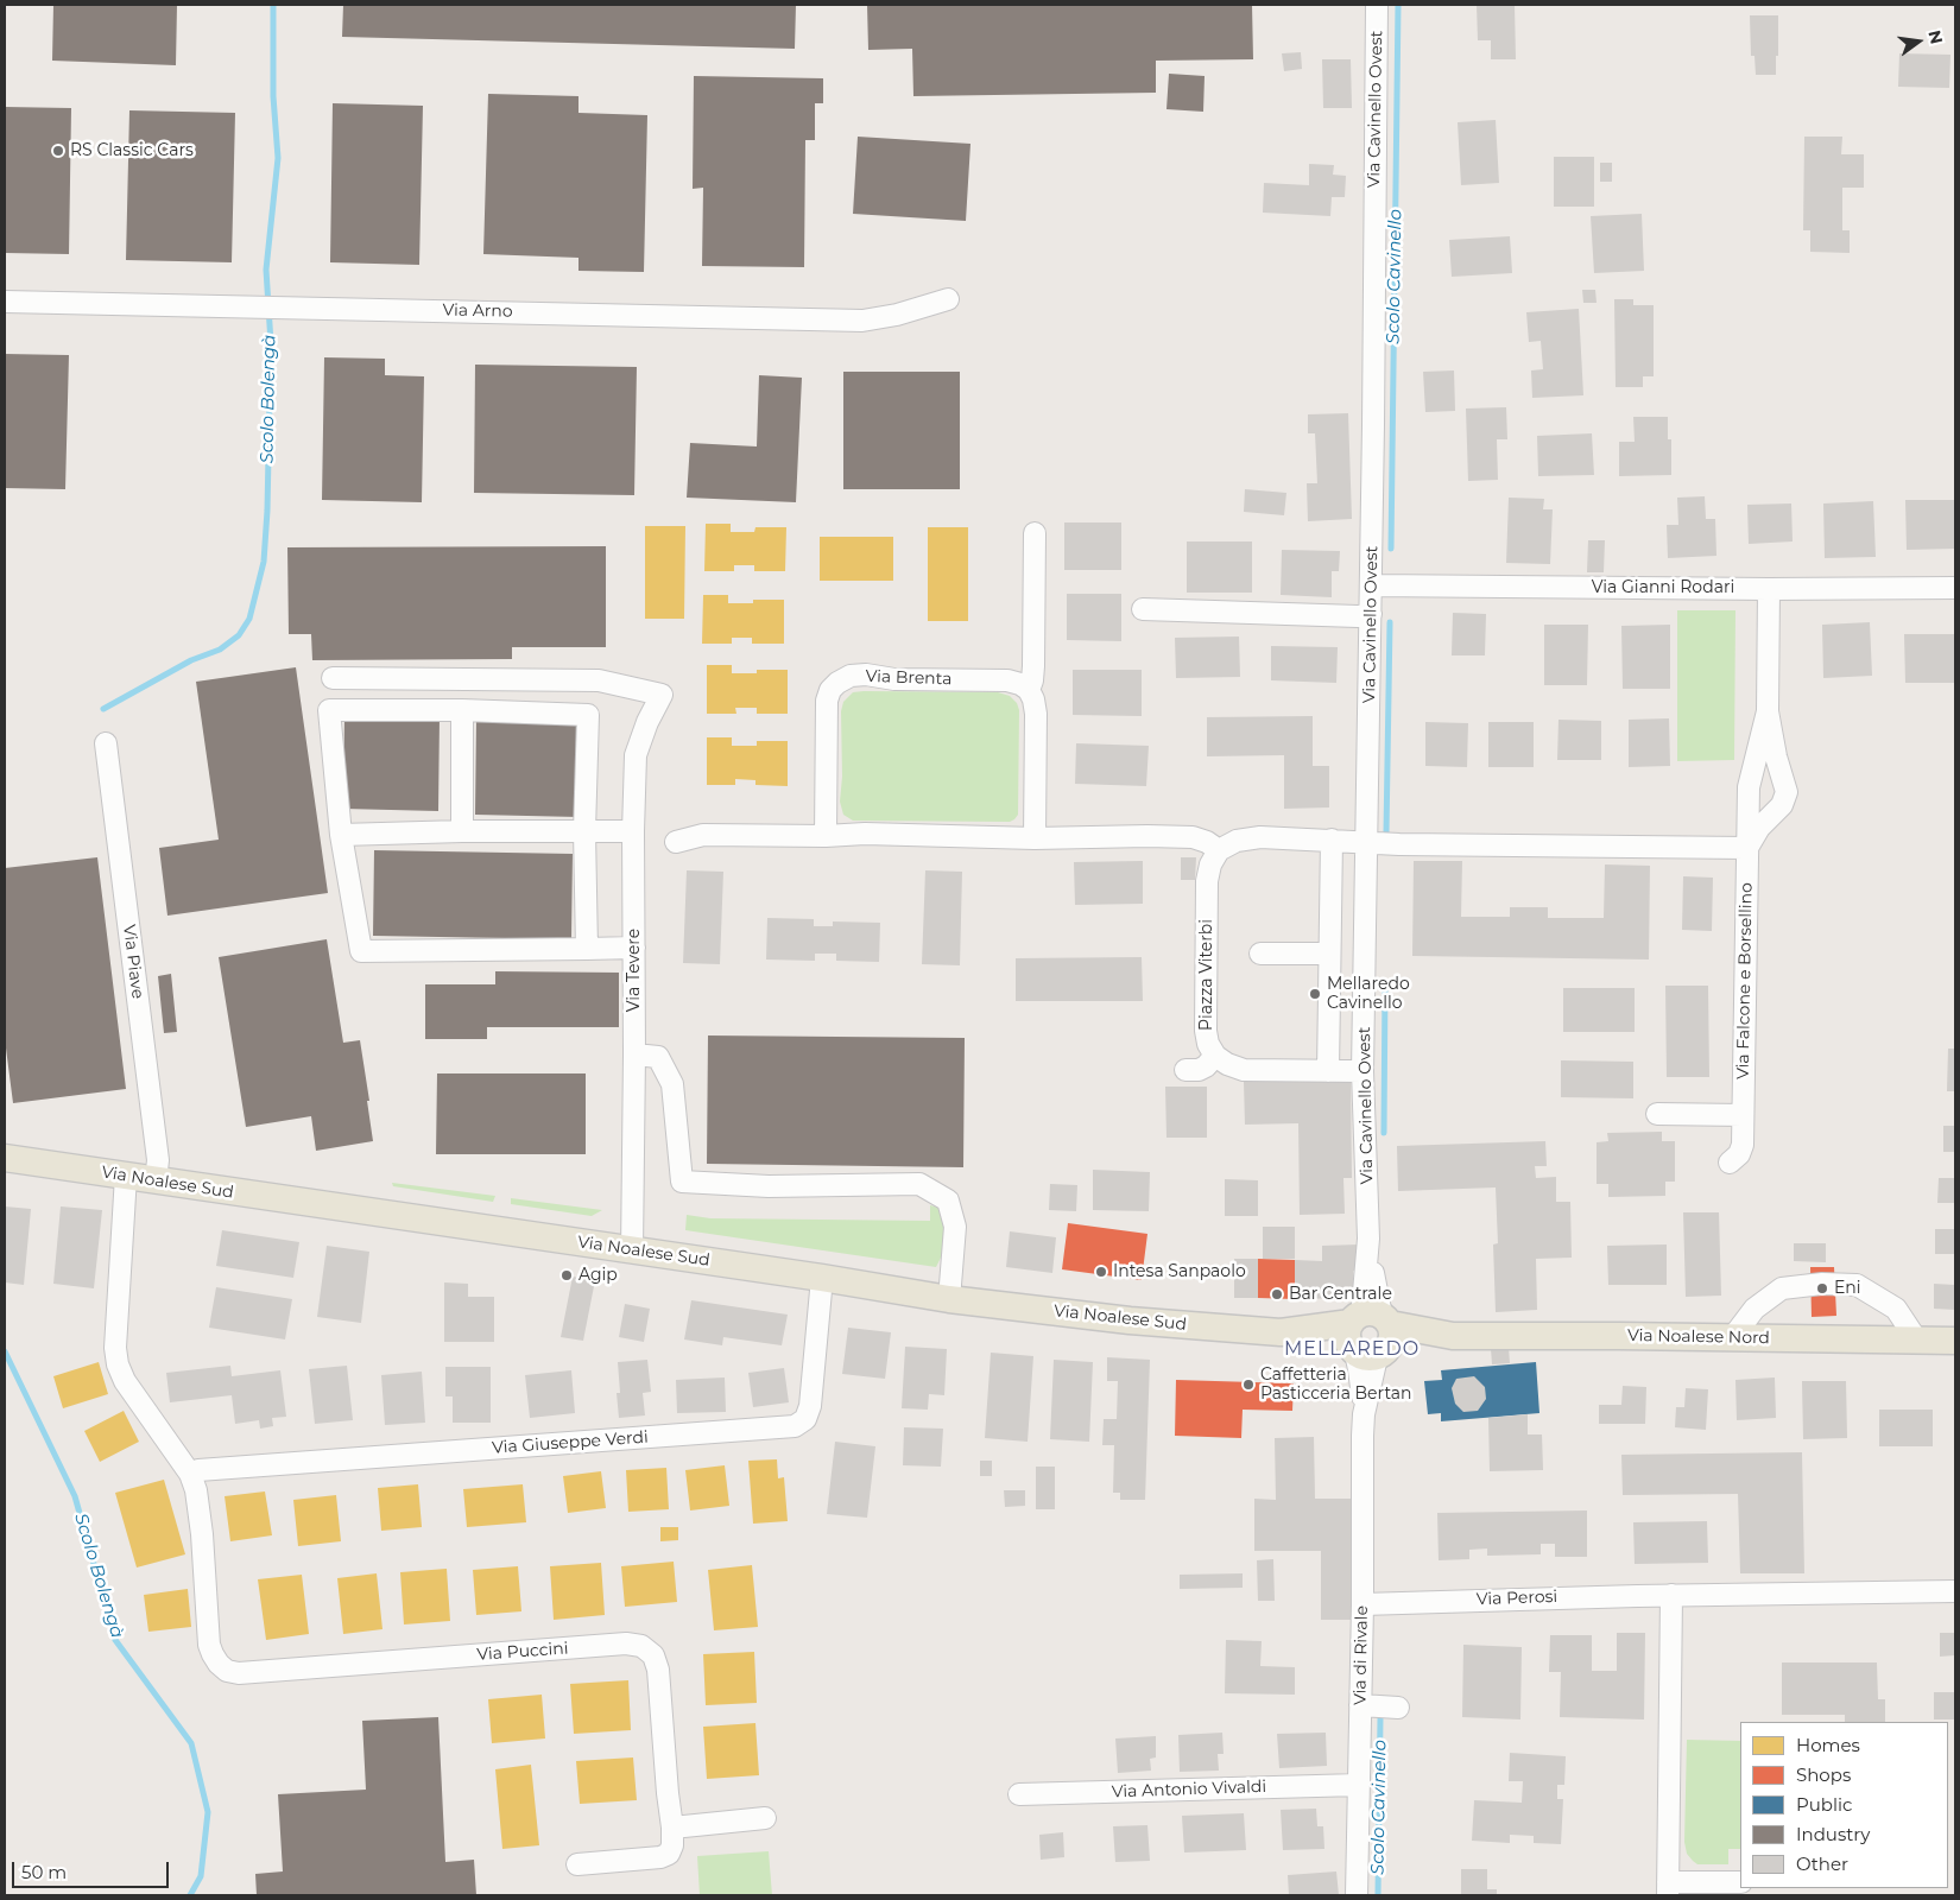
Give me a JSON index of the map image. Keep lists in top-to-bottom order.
{
  "streets": {
    "main road": ["Via Noalese Sud", "Via Noalese Nord"],
    "street": [
      "Via Cavinello Ovest",
      "Via Arno",
      "Via Gianni Rodari",
      "Via Brenta",
      "Via Piave",
      "Via Tevere",
      "Piazza Viterbi",
      "Via Falcone e Borsellino",
      "Via Giuseppe Verdi",
      "Via Perosi",
      "Via Puccini",
      "Via di Rivale",
      "Via Antonio Vivaldi"
    ]
  },
  "crossings": [
    ["Via Cavinello Ovest", "Via Gianni Rodari"],
    ["Via Cavinello Ovest", "Via Noalese Sud"],
    ["Via Cavinello Ovest", "Via Noalese Nord"],
    ["Via Cavinello Ovest", "Via di Rivale"],
    ["Via Gianni Rodari", "Via Falcone e Borsellino"],
    ["Via Piave", "Via Noalese Sud"],
    ["Via Tevere", "Via Noalese Sud"],
    ["Via Noalese Sud", "Via Noalese Nord"],
    ["Via Noalese Sud", "Via Giuseppe Verdi"],
    ["Via Noalese Sud", "Via di Rivale"],
    ["Via Noalese Nord", "Via di Rivale"],
    ["Via Giuseppe Verdi", "Via Puccini"],
    ["Via Perosi", "Via di Rivale"],
    ["Via di Rivale", "Via Antonio Vivaldi"]
  ],
  "districts": ["MELLAREDO"],
  "water": ["Scolo Cavinello", "Scolo Bolengà"],
  "places": [
    "RS Classic Cars",
    "Mellaredo Cavinello",
    "Intesa Sanpaolo",
    "Agip",
    "Eni",
    "Bar Centrale",
    "Caffetteria Pasticceria Bertan"
  ],
  "legend": [
    "Homes",
    "Shops",
    "Public",
    "Industry",
    "Other"
  ],
  "scale_bar": "50 m",
  "north": "right"
}
